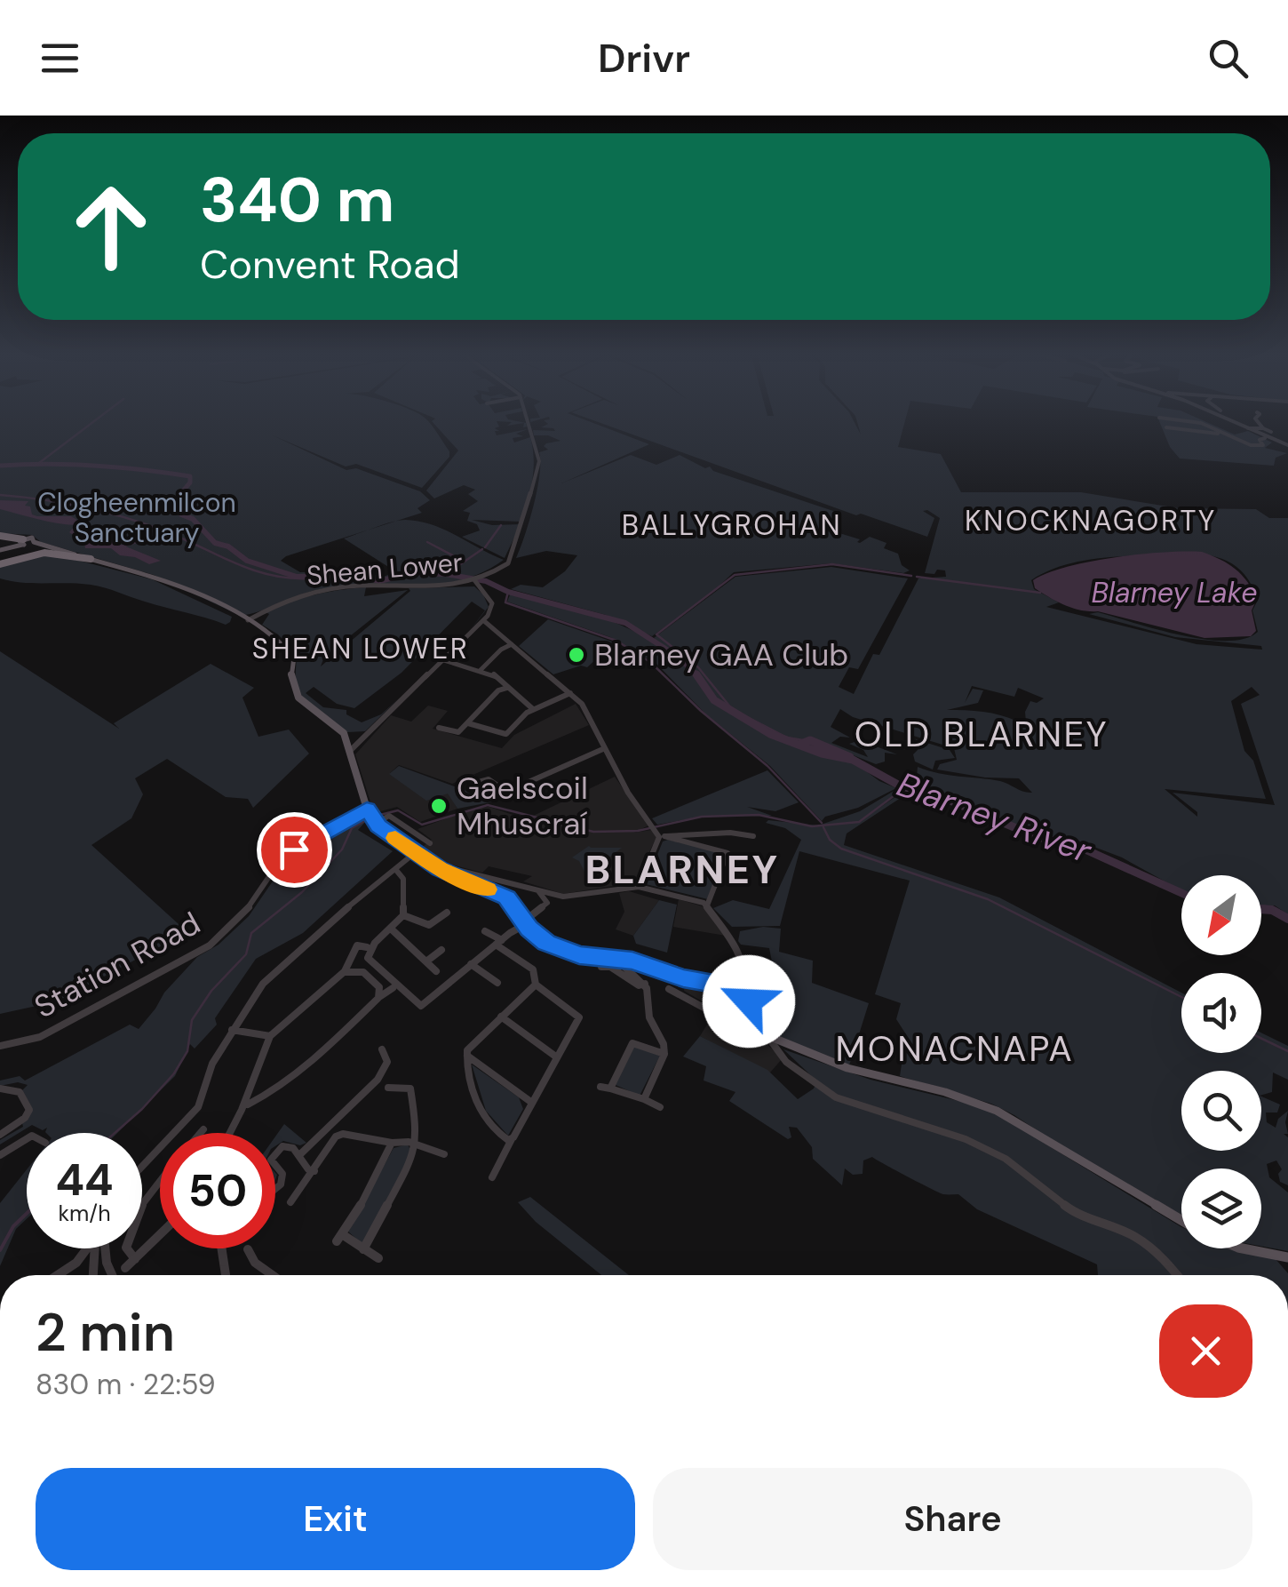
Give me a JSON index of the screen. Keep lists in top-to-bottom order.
{
  "streets": {
    "street": ["Shean Lower", "Station Road"]
  },
  "districts": [
    "KNOCKNAGORTY",
    "BALLYGROHAN",
    "SHEAN LOWER",
    "OLD BLARNEY",
    "BLARNEY",
    "MONACNAPA"
  ],
  "water": ["Blarney Lake", "Blarney River"],
  "parks": ["Clogheenmilcon Sanctuary"],
  "places": ["Blarney GAA Club", "Gaelscoil Mhuscraí"],
  "north": "bottom left",
  "page": {
    "header": "Drivr",
    "turn": ["340 m", "Convent Road"],
    "speed": "44 km/h",
    "limit": "50",
    "heading": ["2 min", "830 m · 22:59"],
    "buttons": ["Exit", "Share"]
  }
}
